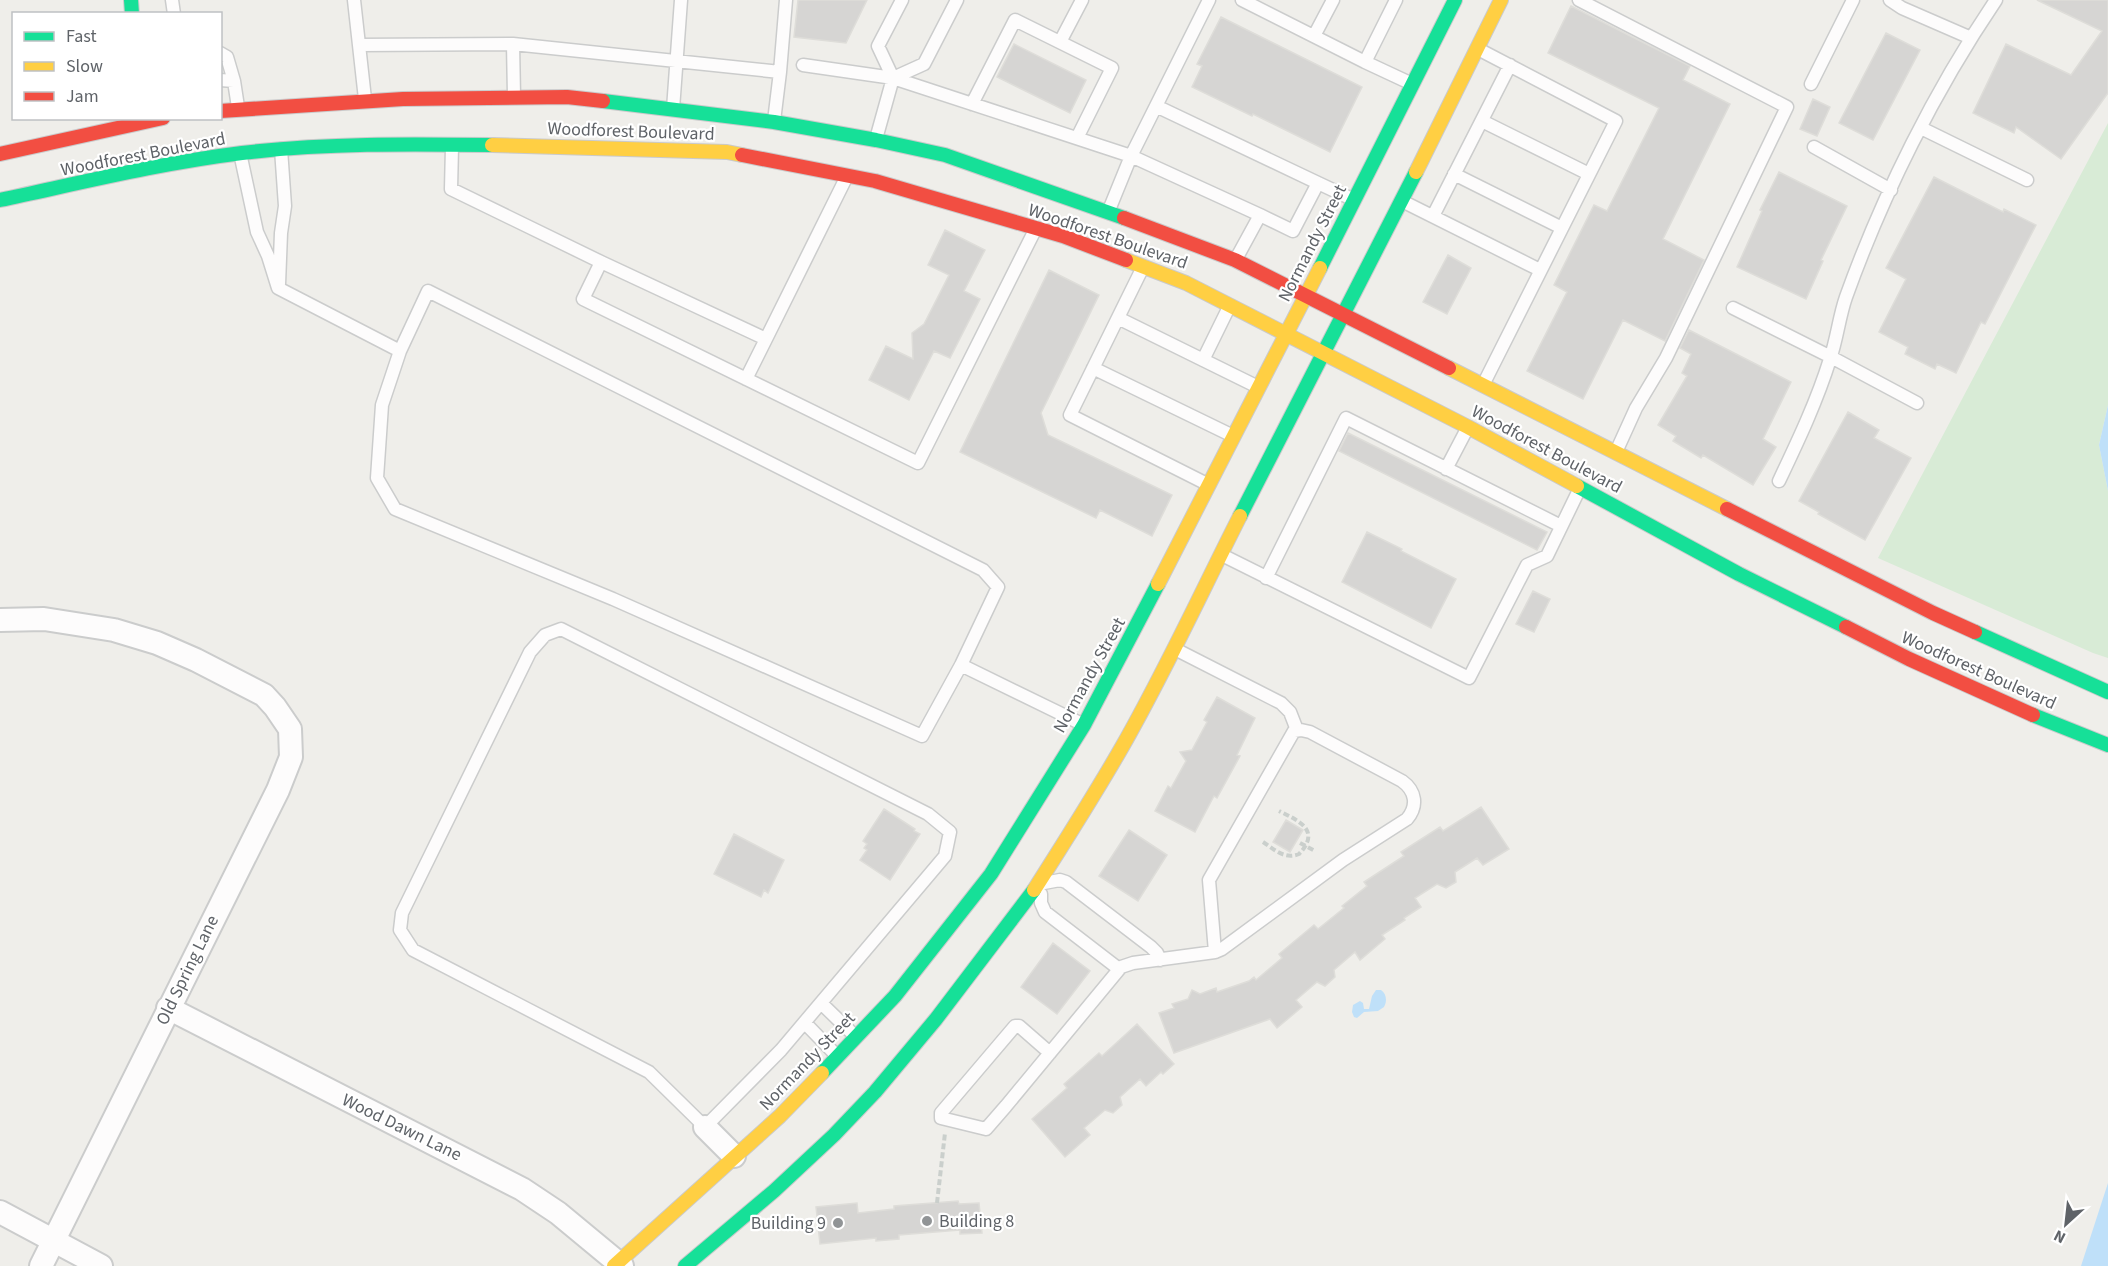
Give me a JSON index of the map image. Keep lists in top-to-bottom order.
{
  "streets": {
    "main road": ["Woodforest Boulevard", "Normandy Street"],
    "street": ["Old Spring Lane", "Wood Dawn Lane"]
  },
  "crossings": [
    ["Woodforest Boulevard", "Normandy Street"],
    ["Normandy Street", "Wood Dawn Lane"],
    ["Old Spring Lane", "Wood Dawn Lane"]
  ],
  "places": ["Building 8", "Building 9"],
  "legend": ["Fast", "Slow", "Jam"],
  "north": "bottom left"
}
